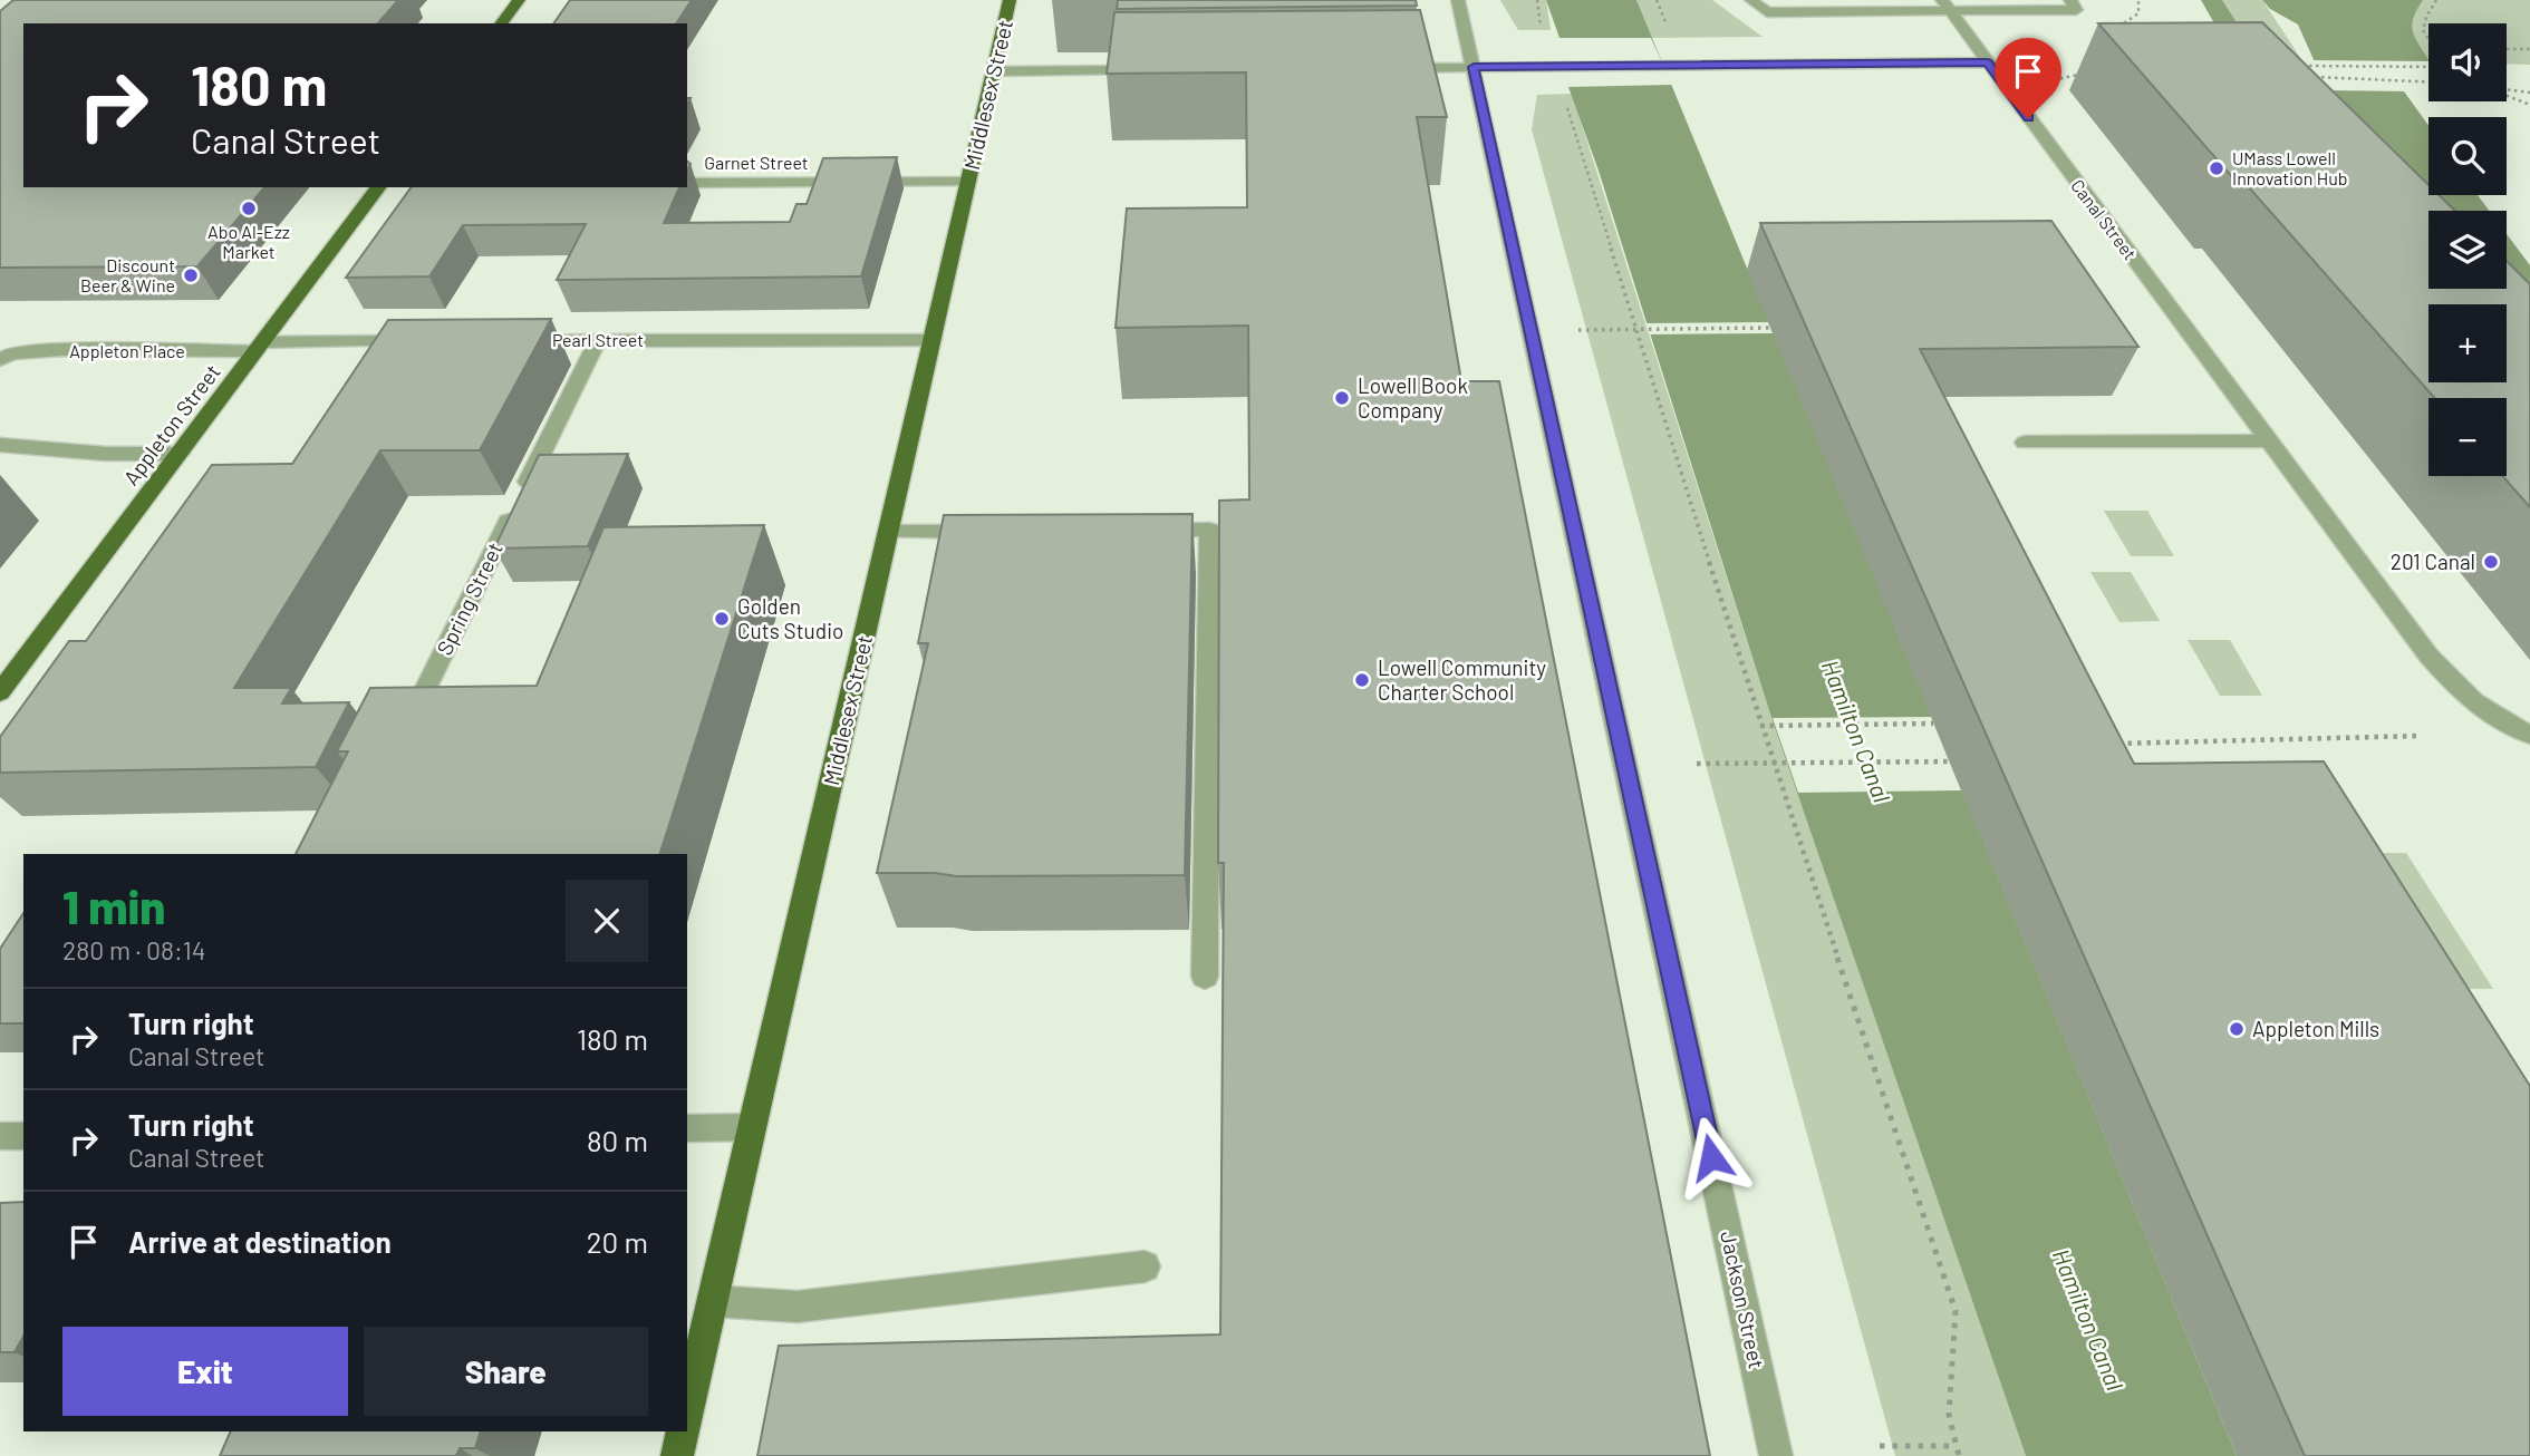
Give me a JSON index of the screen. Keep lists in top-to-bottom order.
{
  "streets": {
    "main road": ["Middlesex Street", "Appleton Street"],
    "street": [
      "Garnet Street",
      "Canal Street",
      "Pearl Street",
      "Appleton Place",
      "Spring Street",
      "Jackson Street"
    ]
  },
  "crossings": [
    ["Middlesex Street", "Garnet Street"],
    ["Middlesex Street", "Pearl Street"],
    ["Pearl Street", "Spring Street"],
    ["Appleton Place", "Appleton Street"]
  ],
  "water": ["Hamilton Canal"],
  "places": [
    "UMass Lowell Innovation Hub",
    "Abo Al-Ezz Market",
    "Discount Beer & Wine",
    "Lowell Book Company",
    "201 Canal",
    "Golden Cuts Studio",
    "Lowell Community Charter School",
    "Appleton Mills"
  ],
  "page": {
    "map_buttons": ["+", "−"],
    "turn": ["180 m", "Canal Street"],
    "heading": ["1 min", "280 m · 08:14"],
    "list": [
      {
        "name": "Turn right",
        "note": "Canal Street",
        "value": "180 m"
      },
      {
        "name": "Turn right",
        "note": "Canal Street",
        "value": "80 m"
      },
      {
        "name": "Arrive at destination",
        "value": "20 m"
      }
    ],
    "buttons": ["Exit", "Share"]
  }
}
